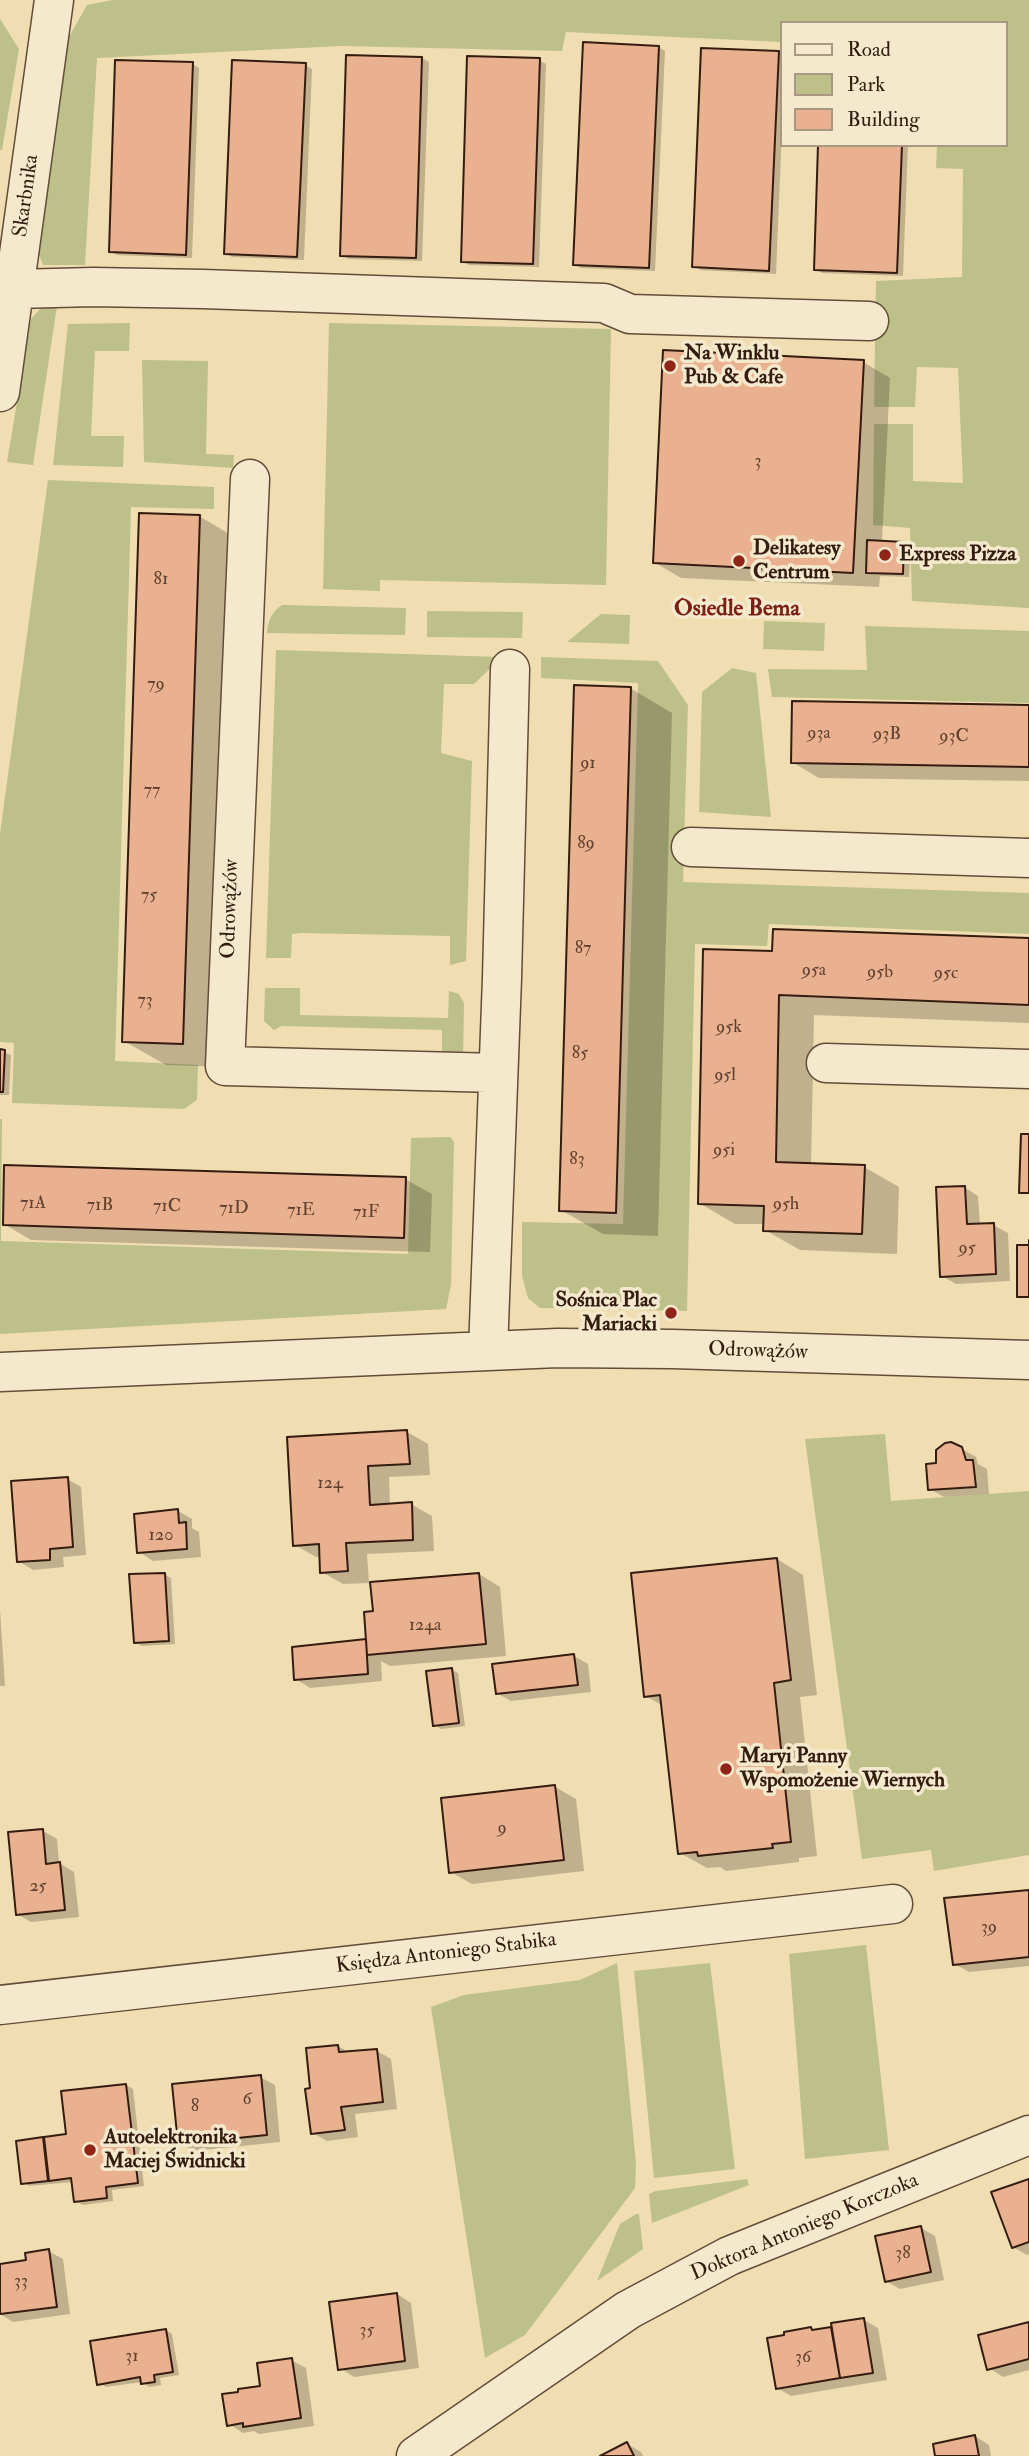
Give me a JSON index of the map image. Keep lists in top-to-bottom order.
{
  "streets": {
    "street": [
      "Skarbnika",
      "Odrowążów",
      "Księdza Antoniego Stabika",
      "Doktora Antoniego Korczoka"
    ]
  },
  "districts": ["Osiedle Bema"],
  "places": [
    "Na Winklu Pub & Cafe",
    "Express Pizza",
    "Delikatesy Centrum",
    "Sośnica Plac Mariacki",
    "Maryi Panny Wspomożenie Wiernych",
    "Autoelektronika Maciej Świdnicki"
  ],
  "house_numbers": [
    "3",
    "81",
    "79",
    "93a",
    "93B",
    "93C",
    "91",
    "77",
    "89",
    "75",
    "87",
    "95a",
    "95b",
    "95c",
    "73",
    "95k",
    "85",
    "95l",
    "95i",
    "83",
    "71A",
    "95h",
    "71B",
    "71C",
    "71D",
    "71E",
    "71F",
    "95",
    "124",
    "120",
    "124a",
    "9",
    "25",
    "39",
    "6",
    "8",
    "38",
    "33",
    "35",
    "31",
    "36"
  ],
  "legend": ["Road", "Park", "Building"]
}
